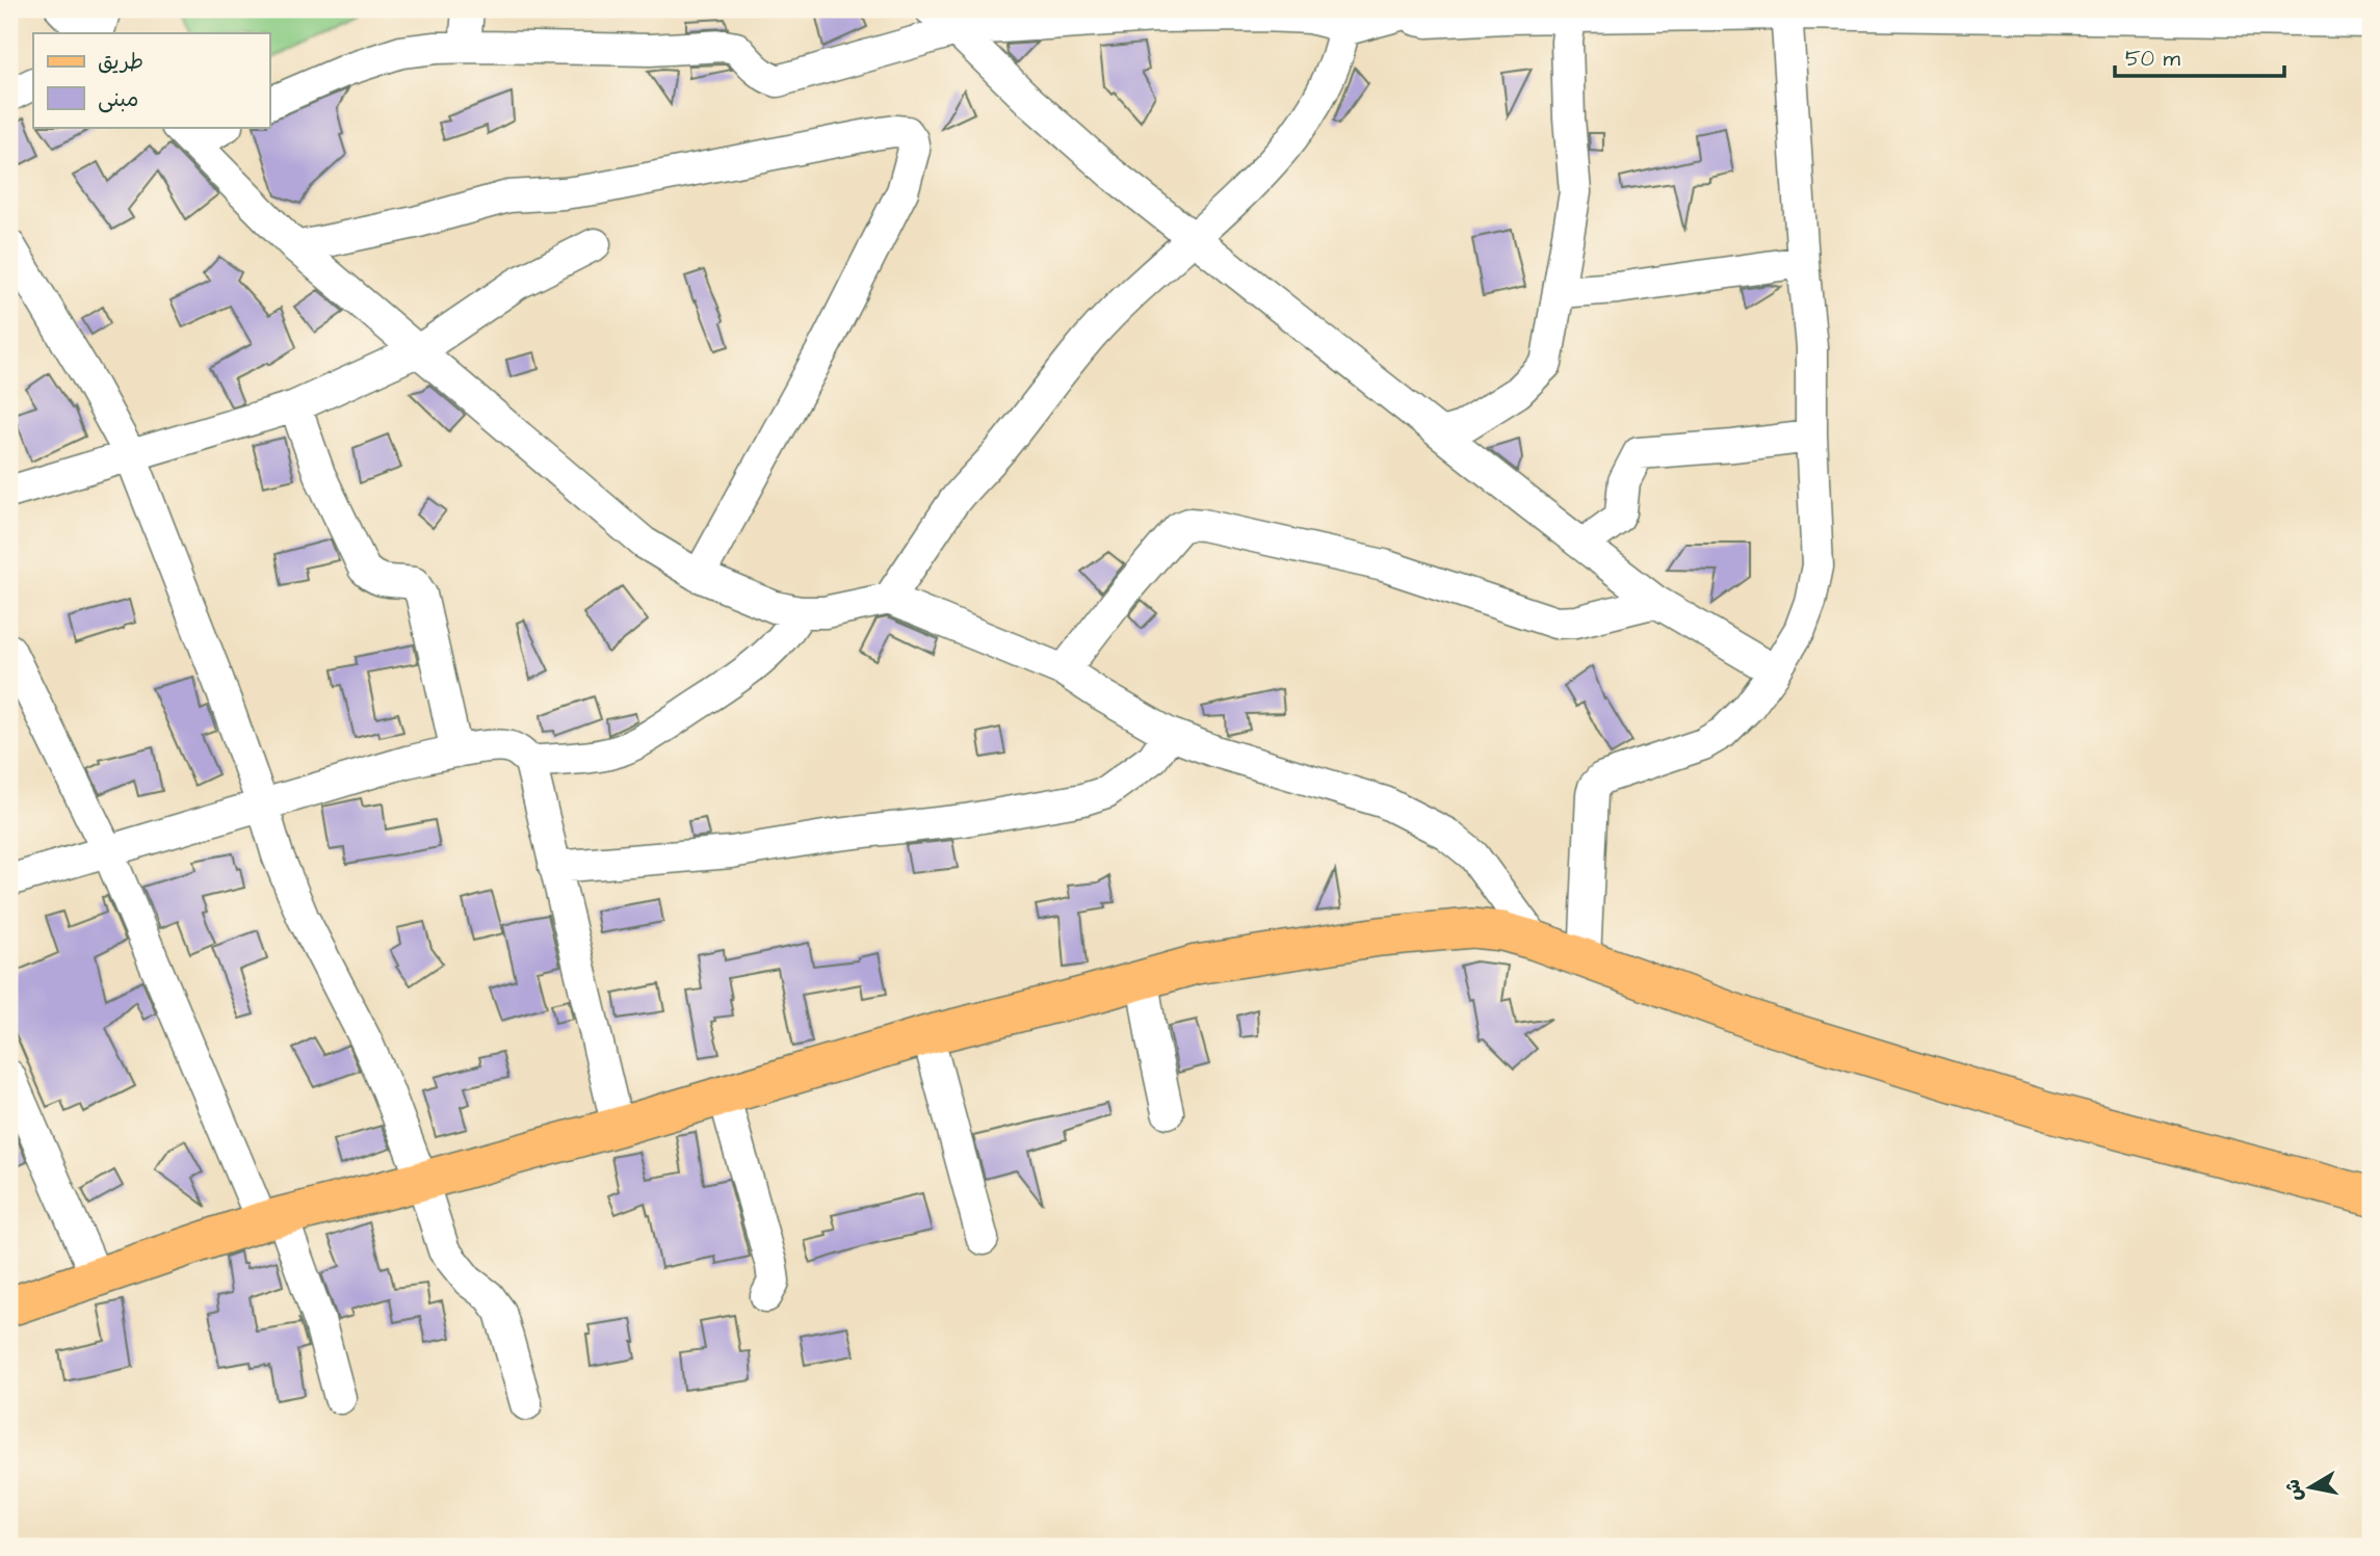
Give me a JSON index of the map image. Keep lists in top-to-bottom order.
{
  "legend": ["طريق", "مبنى"],
  "scale_bar": "50 m",
  "north": "left"
}
